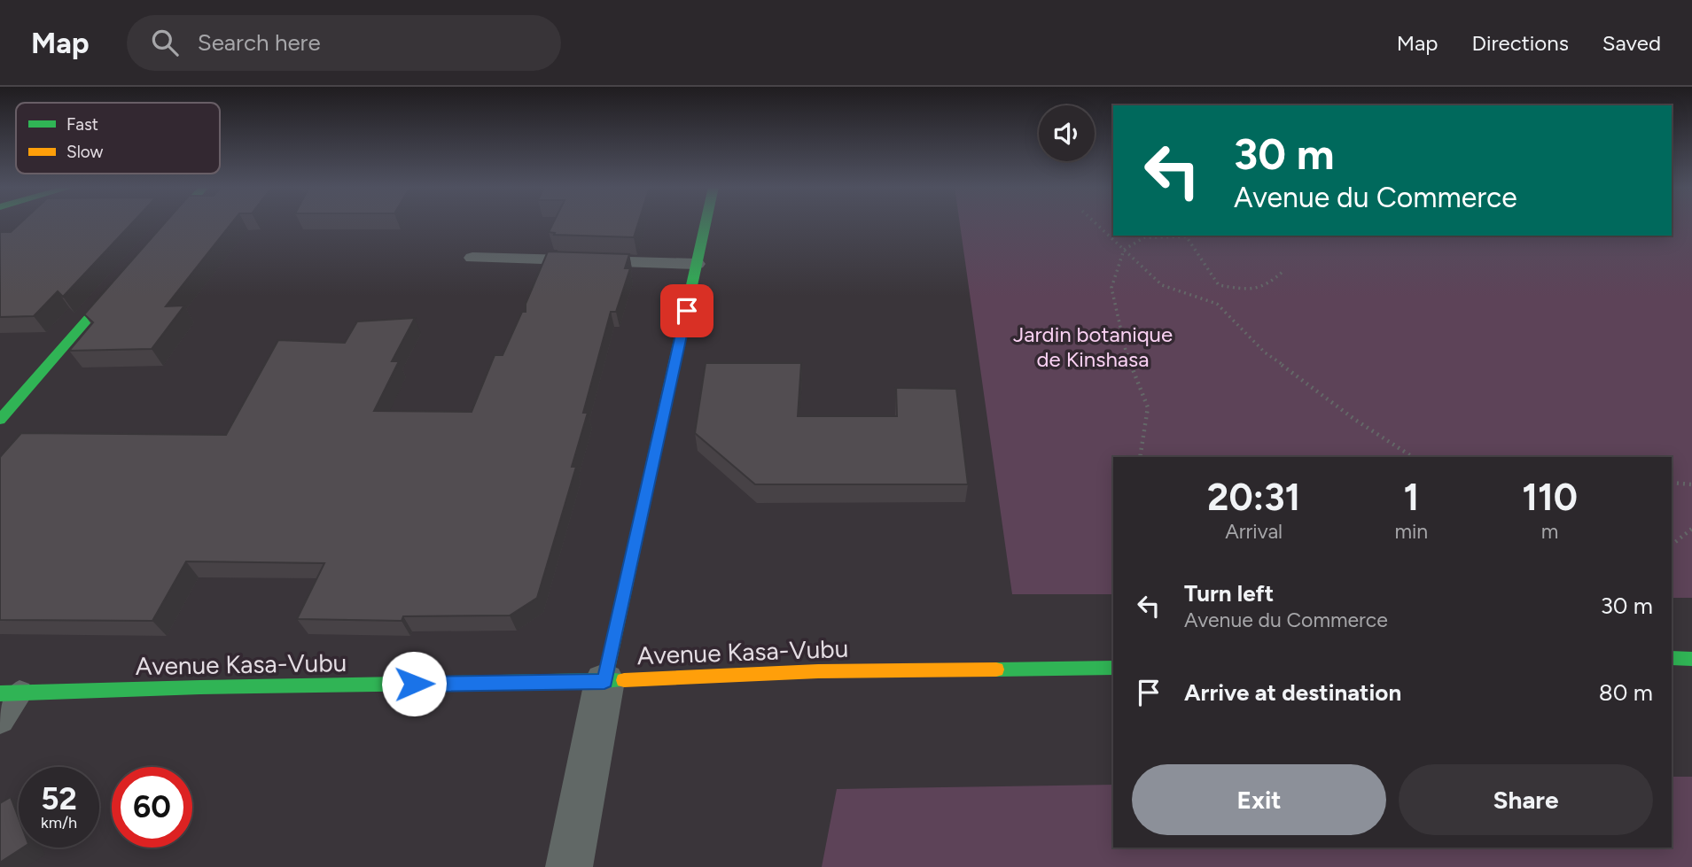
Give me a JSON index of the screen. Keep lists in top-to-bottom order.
{
  "streets": {
    "street": ["Avenue Kasa-Vubu"]
  },
  "parks": ["Jardin botanique de Kinshasa"],
  "legend": ["Fast", "Slow"],
  "page": {
    "header": "Map",
    "search": "Search here",
    "nav": ["Map", "Directions", "Saved"],
    "turn": ["30 m", "Avenue du Commerce"],
    "eta": [
      "20:31",
      "Arrival",
      "1",
      "min",
      "110",
      "m"
    ],
    "list": [
      {
        "name": "Turn left",
        "note": "Avenue du Commerce",
        "value": "30 m"
      },
      {
        "name": "Arrive at destination",
        "value": "80 m"
      }
    ],
    "buttons": ["Exit", "Share"],
    "speed": "52 km/h",
    "limit": "60"
  }
}
